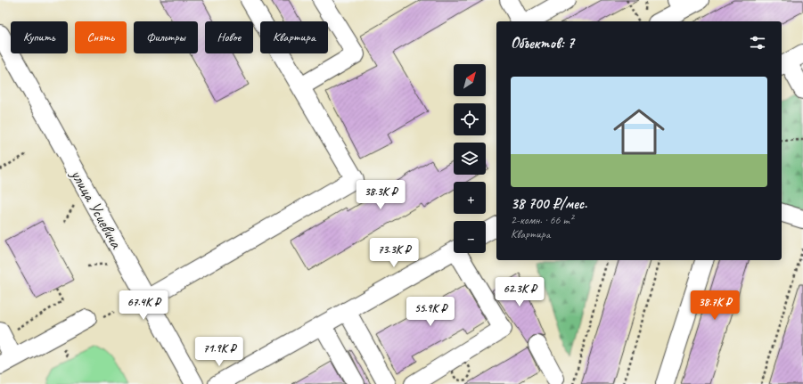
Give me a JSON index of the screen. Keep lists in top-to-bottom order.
{
  "streets": {
    "street": ["улица Усиевича"]
  },
  "north": "top right",
  "page": {
    "chip": [
      "Купить",
      "Снять",
      "Фильтры",
      "Новое",
      "Квартира"
    ],
    "heading": "Объектов: 7",
    "map_buttons": ["+", "−"],
    "list": [
      {
        "name": "38 700 ₽/мес.",
        "note": "2-комн. · 66 m² · Квартира"
      }
    ],
    "price": [
      "38.3K ₽",
      "73.3K ₽",
      "62.3K ₽",
      "67.4K ₽",
      "38.7K ₽",
      "55.9K ₽",
      "71.9K ₽"
    ]
  }
}
